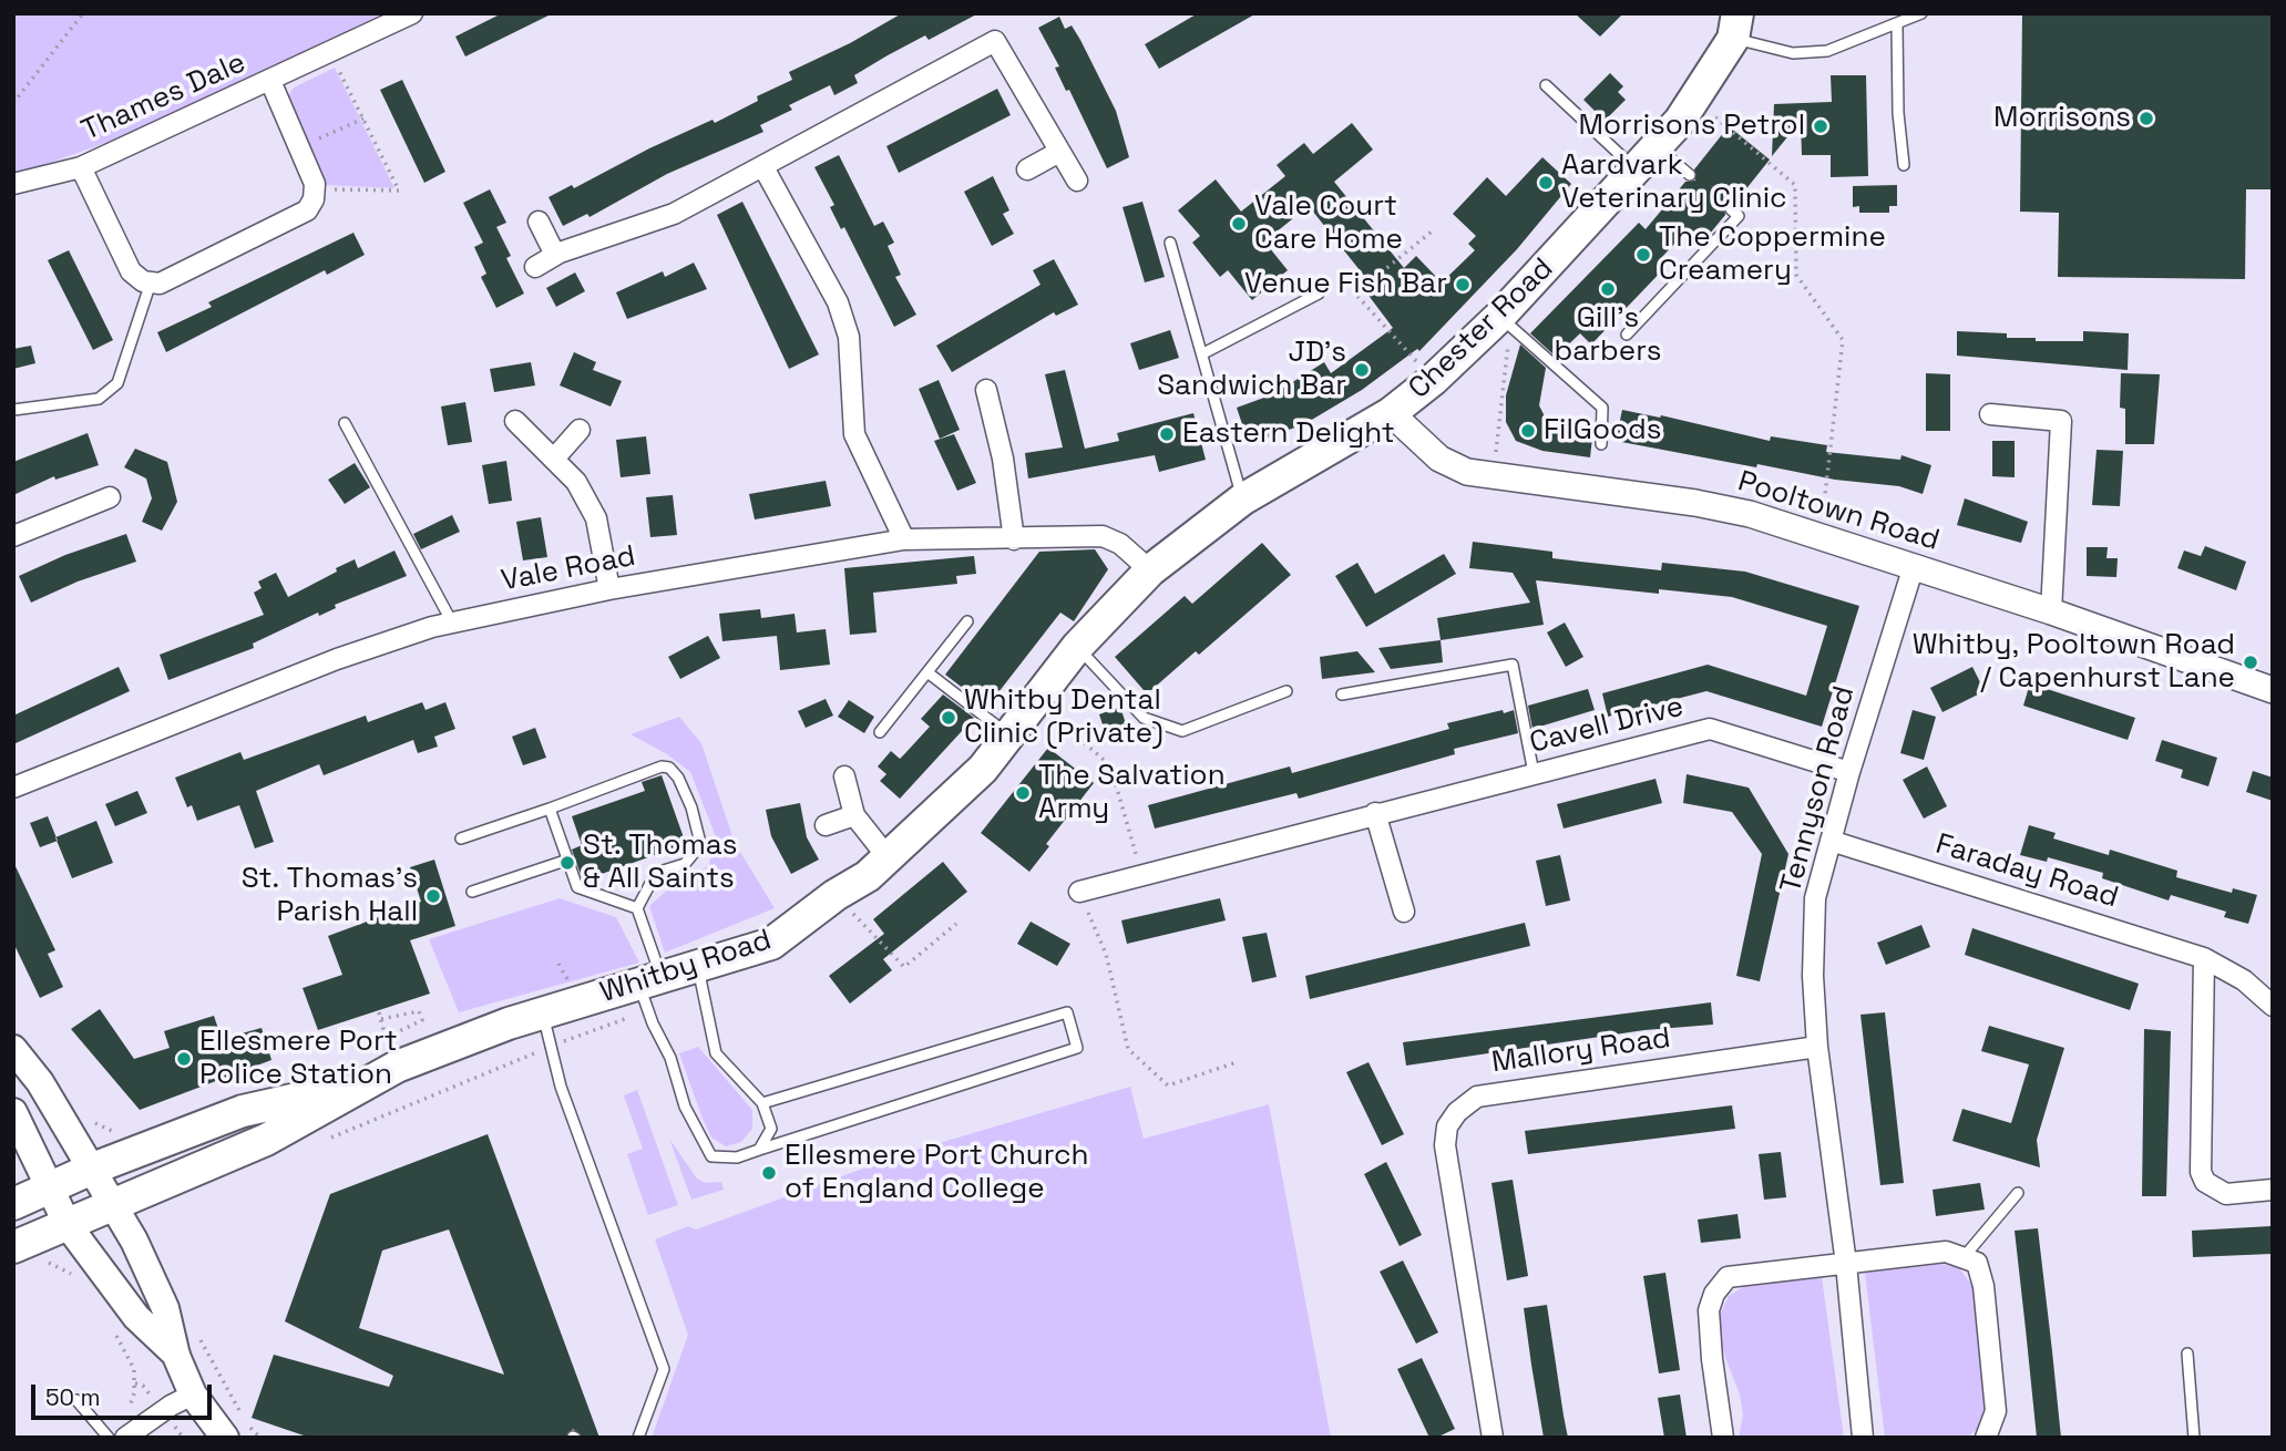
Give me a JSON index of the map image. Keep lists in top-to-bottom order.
{
  "streets": {
    "main road": ["Chester Road", "Whitby Road"],
    "street": [
      "Thames Dale",
      "Pooltown Road",
      "Vale Road",
      "Cavell Drive",
      "Tennyson Road",
      "Faraday Road",
      "Mallory Road"
    ]
  },
  "crossings": [
    ["Chester Road", "Pooltown Road"],
    ["Chester Road", "Vale Road"],
    ["Chester Road", "Whitby Road"],
    ["Pooltown Road", "Tennyson Road"],
    ["Vale Road", "Whitby Road"],
    ["Cavell Drive", "Tennyson Road"],
    ["Tennyson Road", "Faraday Road"],
    ["Tennyson Road", "Mallory Road"]
  ],
  "places": [
    "Morrisons",
    "Morrisons Petrol",
    "Aardvark Veterinary Clinic",
    "Vale Court Care Home",
    "The Coppermine Creamery",
    "Venue Fish Bar",
    "Gill's barbers",
    "JD's Sandwich Bar",
    "FilGoods",
    "Eastern Delight",
    "Whitby, Pooltown Road / Capenhurst Lane",
    "Whitby Dental Clinic (Private)",
    "The Salvation Army",
    "St. Thomas & All Saints",
    "St. Thomas's Parish Hall",
    "Ellesmere Port Police Station",
    "Ellesmere Port Church of England College"
  ],
  "scale_bar": "50 m"
}
